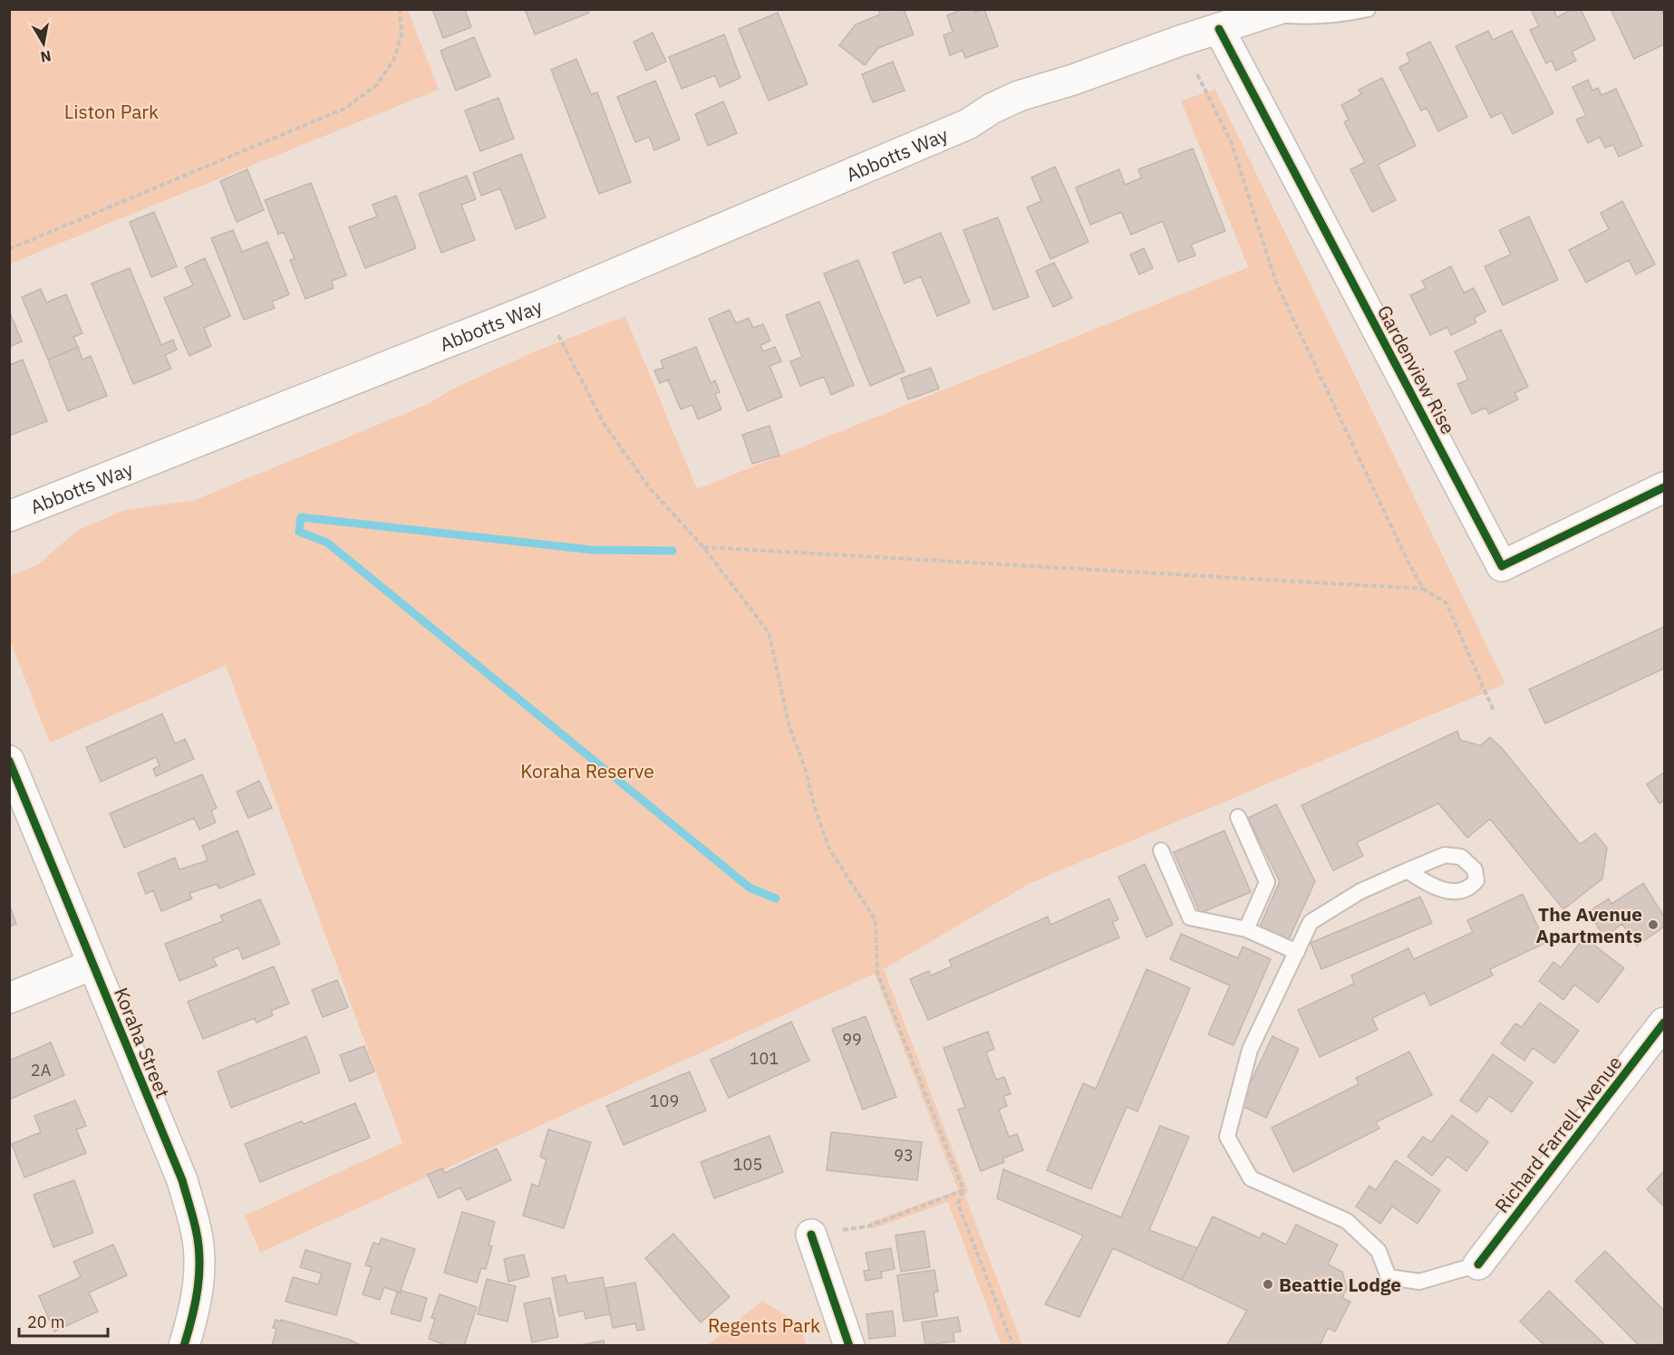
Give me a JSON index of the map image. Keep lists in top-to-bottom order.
{
  "streets": {
    "street": [
      "Abbotts Way",
      "Gardenview Rise",
      "Koraha Street",
      "Richard Farrell Avenue"
    ]
  },
  "crossings": [
    ["Abbotts Way", "Gardenview Rise"]
  ],
  "parks": ["Liston Park", "Koraha Reserve", "Regents Park"],
  "places": ["The Avenue Apartments", "Beattie Lodge"],
  "house_numbers": [
    "99",
    "101",
    "2A",
    "109",
    "93",
    "105"
  ],
  "scale_bar": "20 m",
  "north": "bottom"
}
